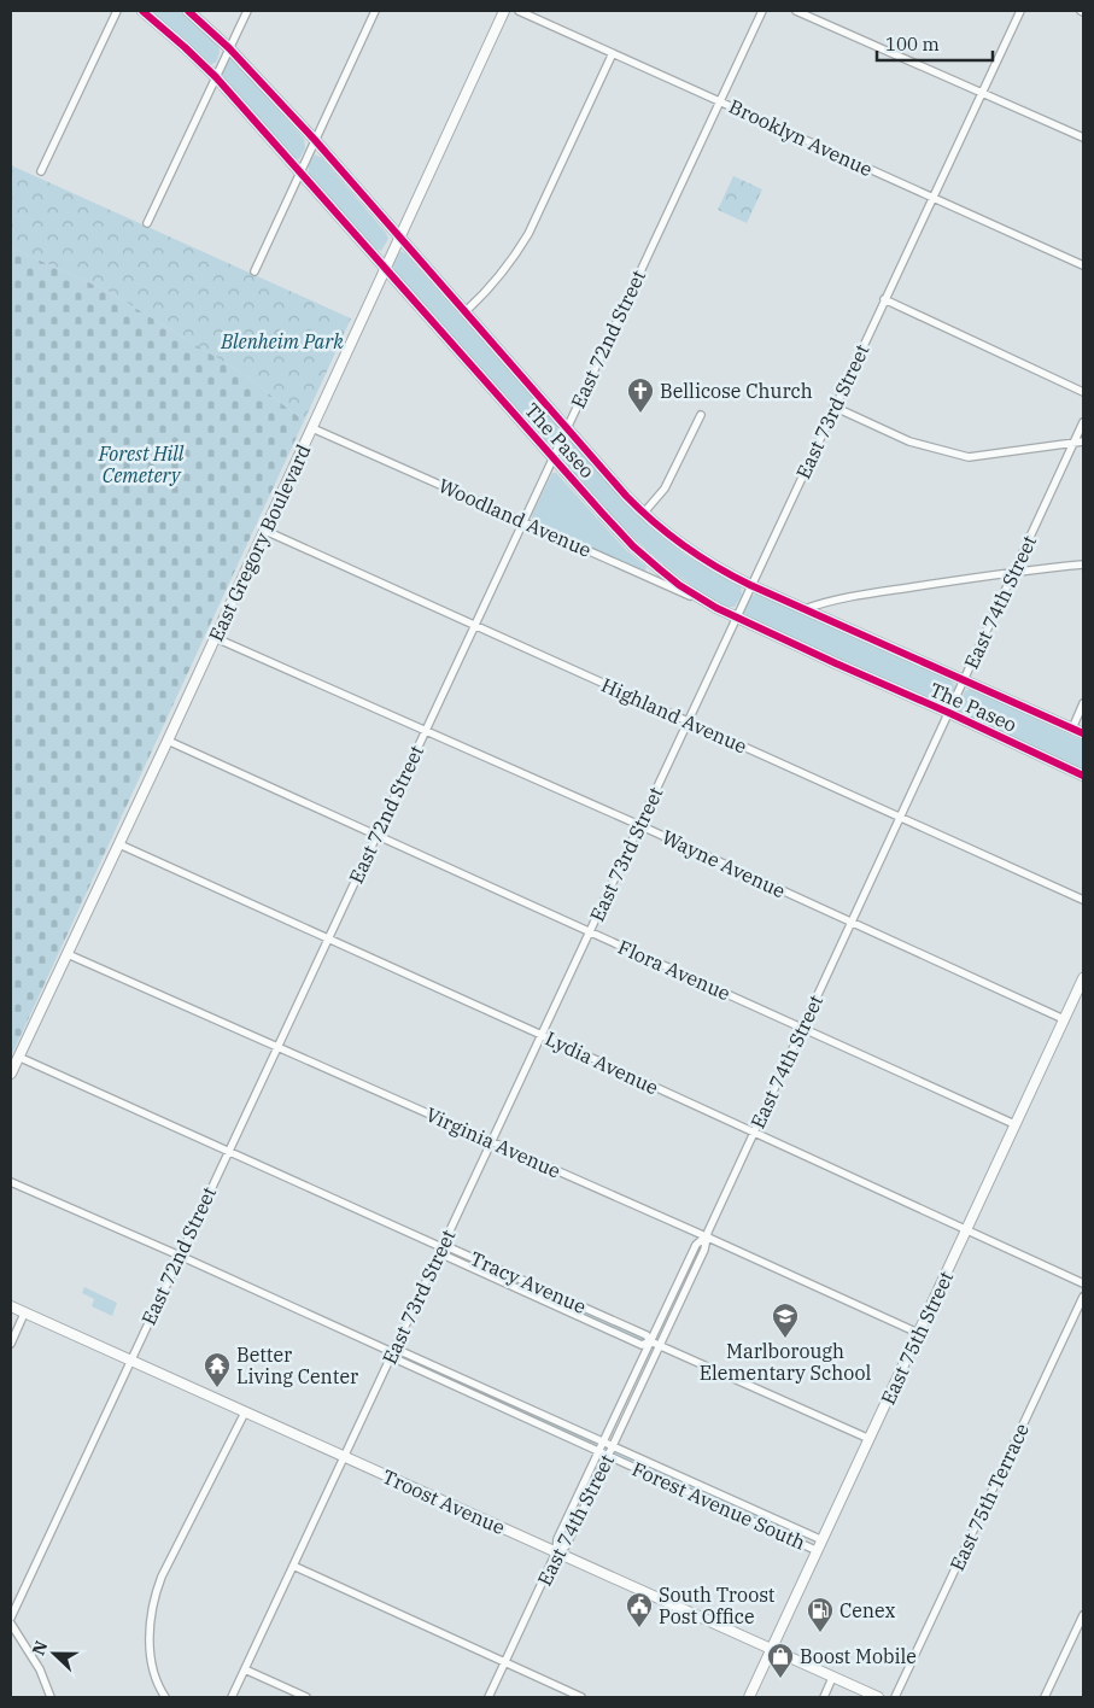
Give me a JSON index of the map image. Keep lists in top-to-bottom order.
{
  "streets": {
    "main road": [
      "The Paseo",
      "East Gregory Boulevard",
      "East 75th Street",
      "Troost Avenue"
    ],
    "street": [
      "Brooklyn Avenue",
      "East 72nd Street",
      "East 73rd Street",
      "Woodland Avenue",
      "East 74th Street",
      "Highland Avenue",
      "Wayne Avenue",
      "Flora Avenue",
      "Lydia Avenue",
      "Virginia Avenue",
      "Tracy Avenue",
      "East 75th Terrace",
      "Forest Avenue South"
    ]
  },
  "crossings": [
    ["Brooklyn Avenue", "East 72nd Street"],
    ["Brooklyn Avenue", "East 73rd Street"],
    ["East 72nd Street", "The Paseo"],
    ["East 72nd Street", "Woodland Avenue"],
    ["East 72nd Street", "Highland Avenue"],
    ["East 72nd Street", "Wayne Avenue"],
    ["East 72nd Street", "Flora Avenue"],
    ["East 72nd Street", "Lydia Avenue"],
    ["East 72nd Street", "Virginia Avenue"],
    ["East 72nd Street", "Tracy Avenue"],
    ["East 72nd Street", "Troost Avenue"],
    ["East 73rd Street", "The Paseo"],
    ["East 73rd Street", "Highland Avenue"],
    ["East 73rd Street", "Wayne Avenue"],
    ["East 73rd Street", "Flora Avenue"],
    ["East 73rd Street", "Lydia Avenue"],
    ["East 73rd Street", "Virginia Avenue"],
    ["East 73rd Street", "Tracy Avenue"],
    ["East 73rd Street", "Troost Avenue"],
    ["East 73rd Street", "Forest Avenue South"],
    ["The Paseo", "Woodland Avenue"],
    ["The Paseo", "East Gregory Boulevard"],
    ["The Paseo", "East 74th Street"],
    ["Woodland Avenue", "East Gregory Boulevard"],
    ["East Gregory Boulevard", "Highland Avenue"],
    ["East Gregory Boulevard", "Wayne Avenue"],
    ["East Gregory Boulevard", "Flora Avenue"],
    ["East Gregory Boulevard", "Lydia Avenue"],
    ["East Gregory Boulevard", "Virginia Avenue"],
    ["East Gregory Boulevard", "Tracy Avenue"],
    ["East 74th Street", "Highland Avenue"],
    ["East 74th Street", "Wayne Avenue"],
    ["East 74th Street", "Flora Avenue"],
    ["East 74th Street", "Lydia Avenue"],
    ["East 74th Street", "Virginia Avenue"],
    ["East 74th Street", "Tracy Avenue"],
    ["East 74th Street", "Troost Avenue"],
    ["East 74th Street", "Forest Avenue South"],
    ["Wayne Avenue", "East 75th Street"],
    ["Flora Avenue", "East 75th Street"],
    ["Lydia Avenue", "East 75th Street"],
    ["Virginia Avenue", "East 75th Street"],
    ["Tracy Avenue", "East 75th Street"],
    ["East 75th Street", "Troost Avenue"],
    ["East 75th Street", "Forest Avenue South"]
  ],
  "parks": ["Blenheim Park", "Forest Hill Cemetery"],
  "places": {
    "church": ["Bellicose Church"],
    "school or university": ["Marlborough Elementary School"],
    "temple": ["Better Living Center"],
    "public building": ["South Troost Post Office"],
    "fuel station": ["Cenex"],
    "shop": ["Boost Mobile"]
  },
  "scale_bar": "100 m",
  "north": "left"
}
